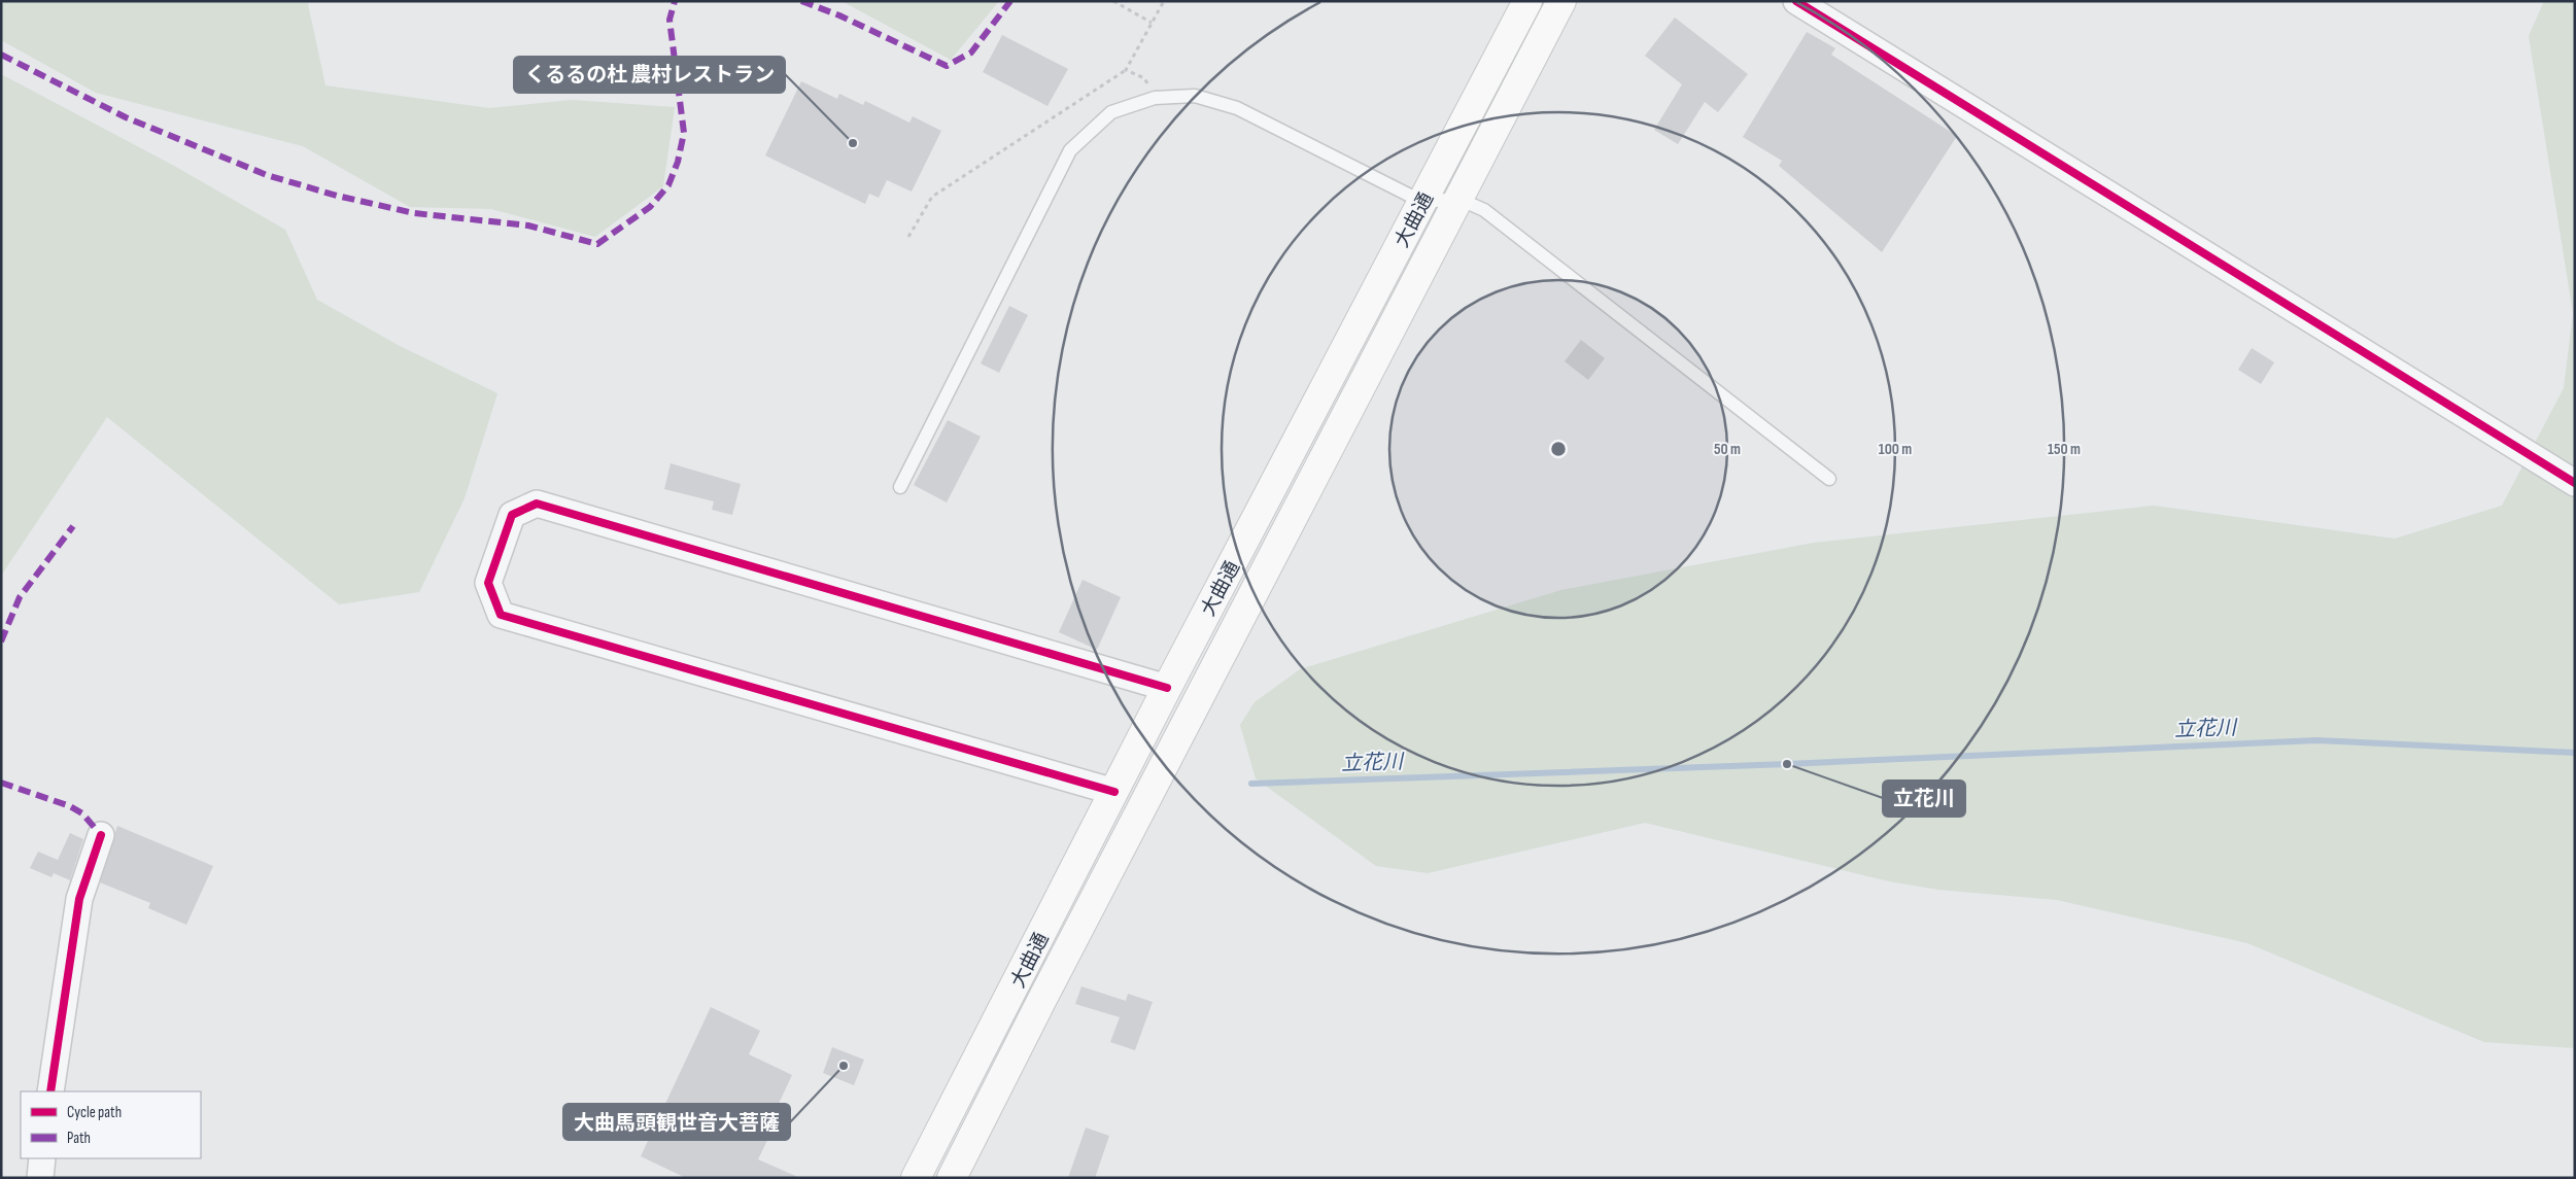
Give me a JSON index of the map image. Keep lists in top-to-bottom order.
{
  "streets": {
    "main road": ["大曲通"]
  },
  "water": ["立花川"],
  "places": ["くるるの杜 農村レストラン", "立花川", "大曲馬頭観世音大菩薩"],
  "legend": ["Cycle path", "Path"],
  "rings": ["50 m", "100 m", "150 m"]
}
